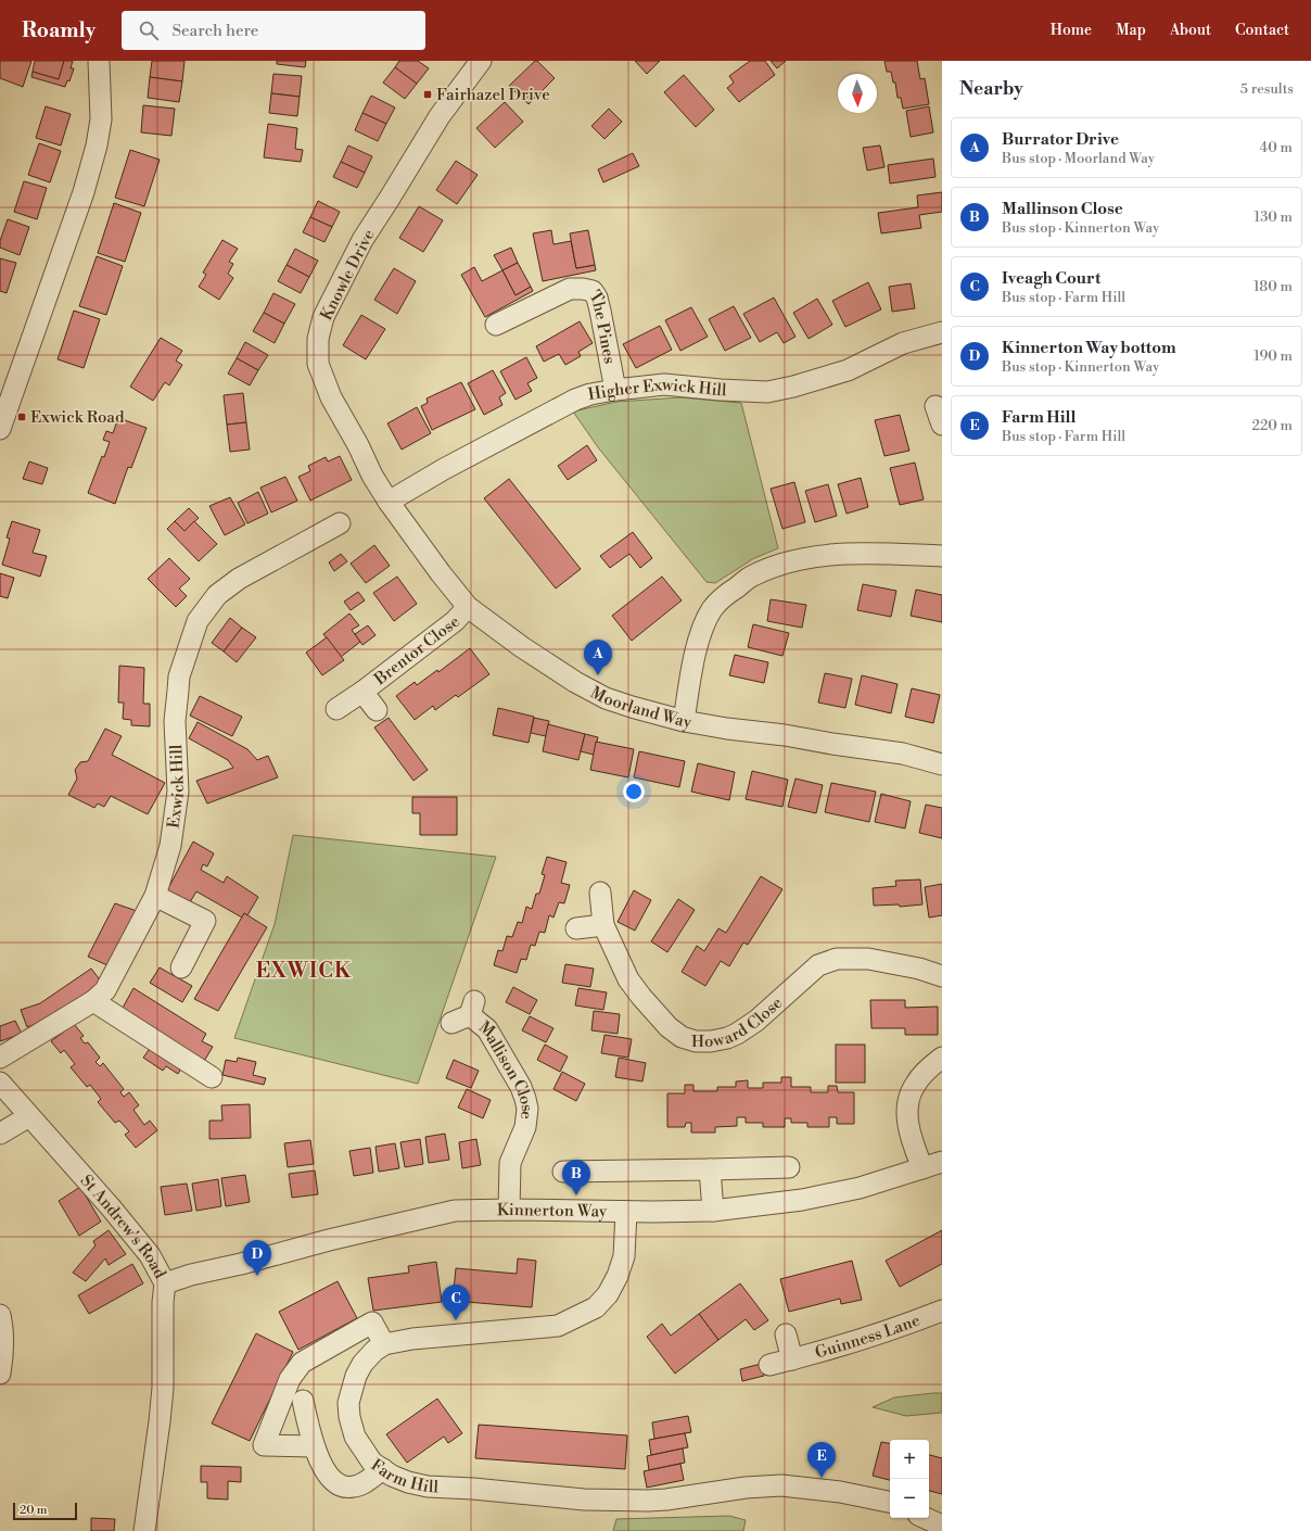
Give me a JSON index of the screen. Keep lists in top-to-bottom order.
{
  "streets": {
    "street": [
      "Knowle Drive",
      "The Pines",
      "Higher Exwick Hill",
      "Brentor Close",
      "Moorland Way",
      "Exwick Hill",
      "Howard Close",
      "Mallison Close",
      "Kinnerton Way",
      "St Andrew's Road",
      "Guinness Lane",
      "Farm Hill"
    ]
  },
  "crossings": [
    ["Knowle Drive", "Higher Exwick Hill"],
    ["Knowle Drive", "Moorland Way"],
    ["The Pines", "Higher Exwick Hill"],
    ["Higher Exwick Hill", "Moorland Way"],
    ["Brentor Close", "Moorland Way"],
    ["Mallison Close", "Kinnerton Way"],
    ["Kinnerton Way", "St Andrew's Road"],
    ["Kinnerton Way", "Farm Hill"]
  ],
  "districts": ["EXWICK"],
  "places": {
    "transit": ["Fairhazel Drive", "Exwick Road"]
  },
  "scale_bar": "20 m",
  "north": "bottom",
  "page": {
    "header": "Roamly",
    "search": "Search here",
    "nav": [
      "Home",
      "Map",
      "About",
      "Contact"
    ],
    "heading": ["Nearby", "5 results"],
    "list": [
      {
        "mark": "A",
        "name": "Burrator Drive",
        "note": "Bus stop · Moorland Way",
        "value": "40 m"
      },
      {
        "mark": "B",
        "name": "Mallinson Close",
        "note": "Bus stop · Kinnerton Way",
        "value": "130 m"
      },
      {
        "mark": "C",
        "name": "Iveagh Court",
        "note": "Bus stop · Farm Hill",
        "value": "180 m"
      },
      {
        "mark": "D",
        "name": "Kinnerton Way bottom",
        "note": "Bus stop · Kinnerton Way",
        "value": "190 m"
      },
      {
        "mark": "E",
        "name": "Farm Hill",
        "note": "Bus stop · Farm Hill",
        "value": "220 m"
      }
    ],
    "pins": [
      "A",
      "B",
      "D",
      "C",
      "E"
    ],
    "map_buttons": ["+", "−"],
    "scale": "20 m"
  }
}
